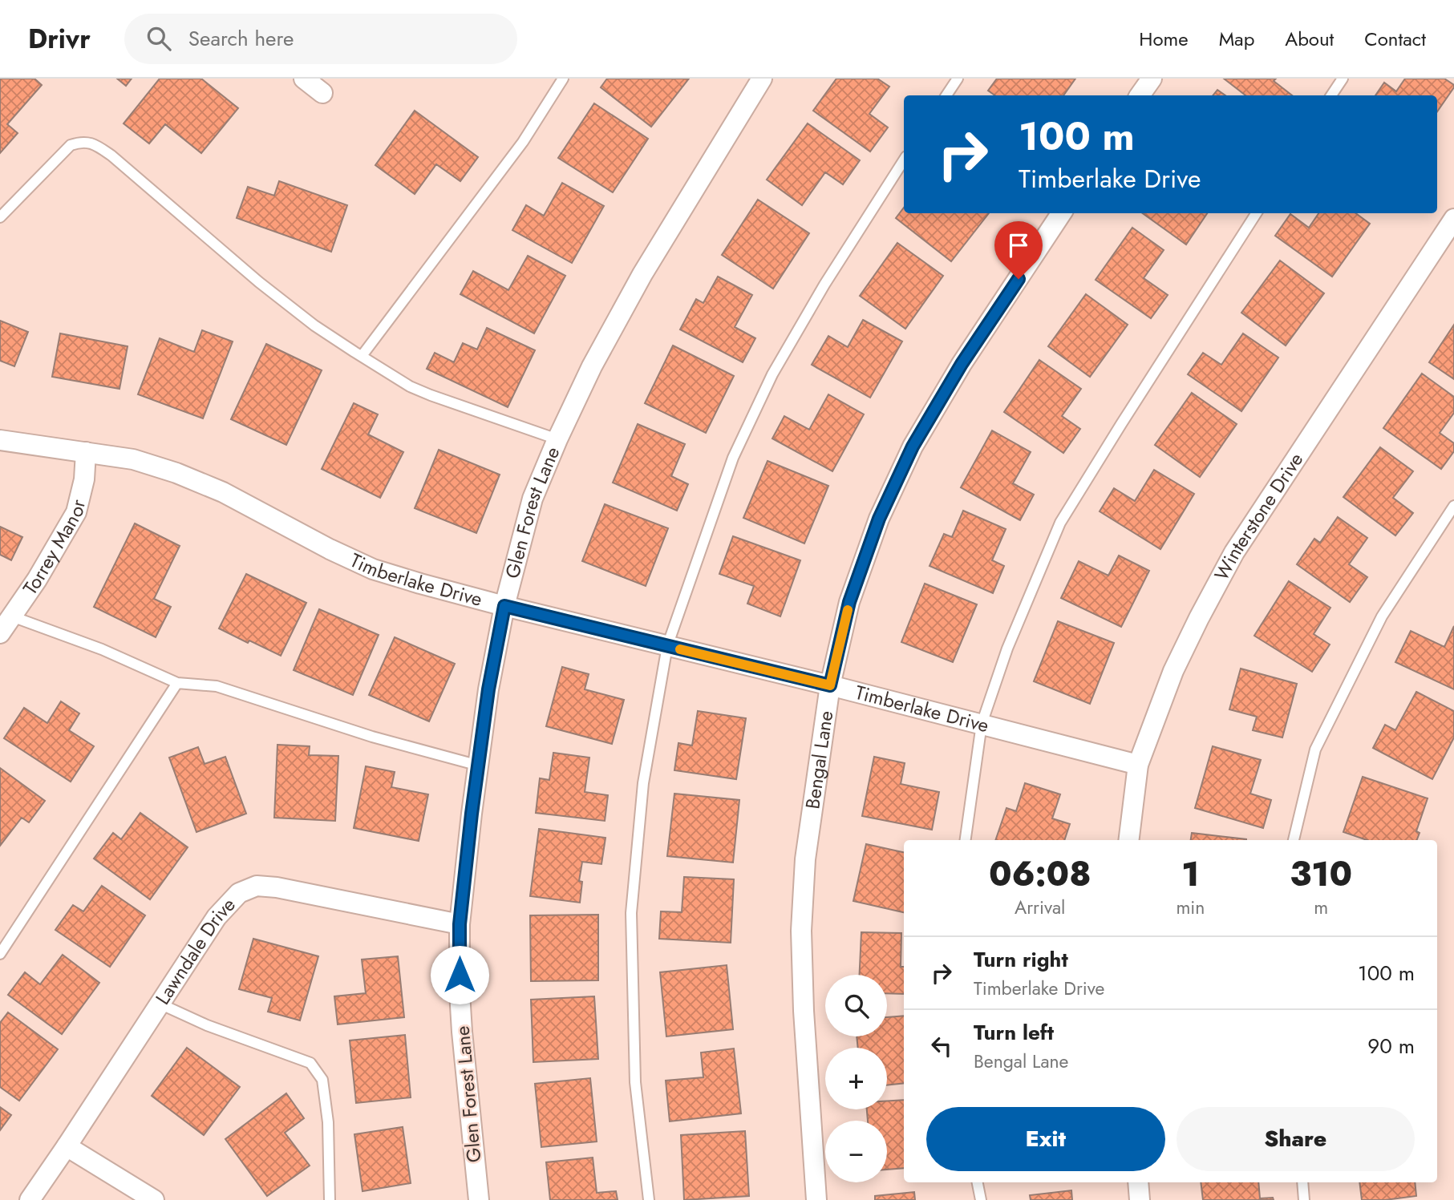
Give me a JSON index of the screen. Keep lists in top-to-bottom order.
{
  "streets": {
    "street": [
      "Glen Forest Lane",
      "Winterstone Drive",
      "Torrey Manor",
      "Timberlake Drive",
      "Bengal Lane",
      "Lawndale Drive"
    ]
  },
  "crossings": [
    ["Glen Forest Lane", "Timberlake Drive"],
    ["Glen Forest Lane", "Lawndale Drive"],
    ["Winterstone Drive", "Timberlake Drive"],
    ["Torrey Manor", "Timberlake Drive"],
    ["Timberlake Drive", "Bengal Lane"]
  ],
  "page": {
    "header": "Drivr",
    "search": "Search here",
    "nav": [
      "Home",
      "Map",
      "About",
      "Contact"
    ],
    "turn": ["100 m", "Timberlake Drive"],
    "eta": [
      "06:08",
      "Arrival",
      "1",
      "min",
      "310",
      "m"
    ],
    "list": [
      {
        "name": "Turn right",
        "note": "Timberlake Drive",
        "value": "100 m"
      },
      {
        "name": "Turn left",
        "note": "Bengal Lane",
        "value": "90 m"
      }
    ],
    "map_buttons": ["+", "−"],
    "buttons": ["Exit", "Share"]
  }
}
